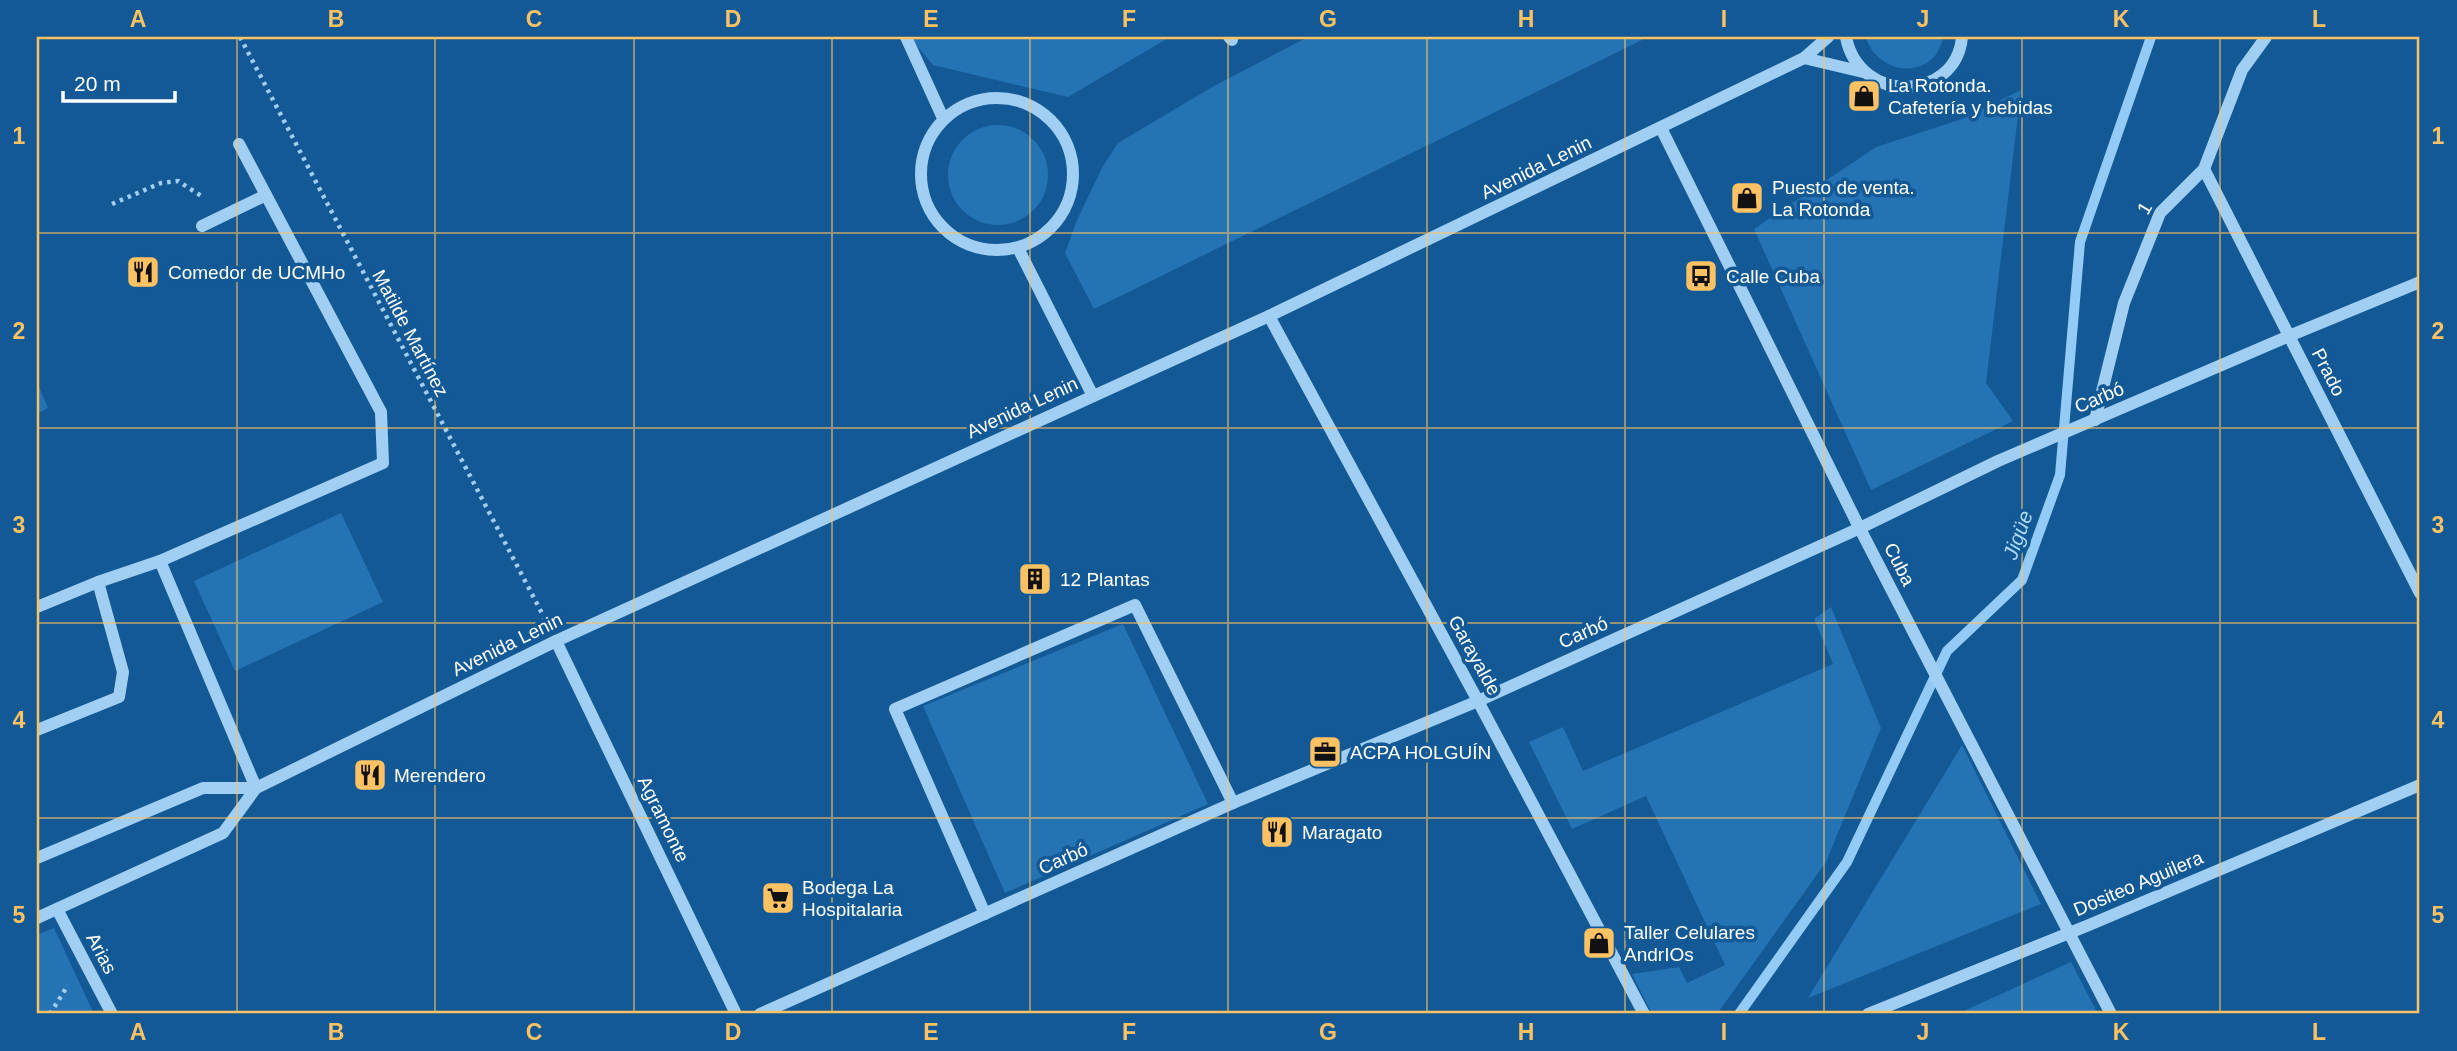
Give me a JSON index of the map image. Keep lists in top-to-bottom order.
{
  "streets": {
    "street": [
      "Avenida Lenin",
      "1",
      "Prado",
      "Carbó",
      "Cuba",
      "Garayalde",
      "Agramonte",
      "Dositeo Aguilera",
      "Arias"
    ],
    "path": ["Matilde Martínez"]
  },
  "crossings": [
    ["Avenida Lenin", "Matilde Martínez"],
    ["Avenida Lenin", "Cuba"],
    ["Avenida Lenin", "Garayalde"],
    ["Avenida Lenin", "Agramonte"],
    ["Avenida Lenin", "Arias"],
    ["1", "Prado"],
    ["1", "Carbó"],
    ["Matilde Martínez", "Agramonte"],
    ["Prado", "Carbó"],
    ["Carbó", "Cuba"],
    ["Carbó", "Garayalde"],
    ["Cuba", "Dositeo Aguilera"]
  ],
  "water": ["Jigüe"],
  "places": {
    "shop": ["La Rotonda. Cafetería y bebidas", "Puesto de venta. La Rotonda", "Taller Celulares AndrIOs"],
    "restaurant": ["Comedor de UCMHo", "Merendero", "Maragato"],
    "bus stop": ["Calle Cuba"],
    "building": ["12 Plantas"],
    "office": ["ACPA HOLGUÍN"],
    "supermarket": ["Bodega La Hospitalaria"]
  },
  "scale_bar": "20 m",
  "grid": {
    "columns": [
      "A",
      "B",
      "C",
      "D",
      "E",
      "F",
      "G",
      "H",
      "I",
      "J",
      "K",
      "L"
    ],
    "rows": [
      "1",
      "2",
      "3",
      "4",
      "5"
    ]
  }
}
